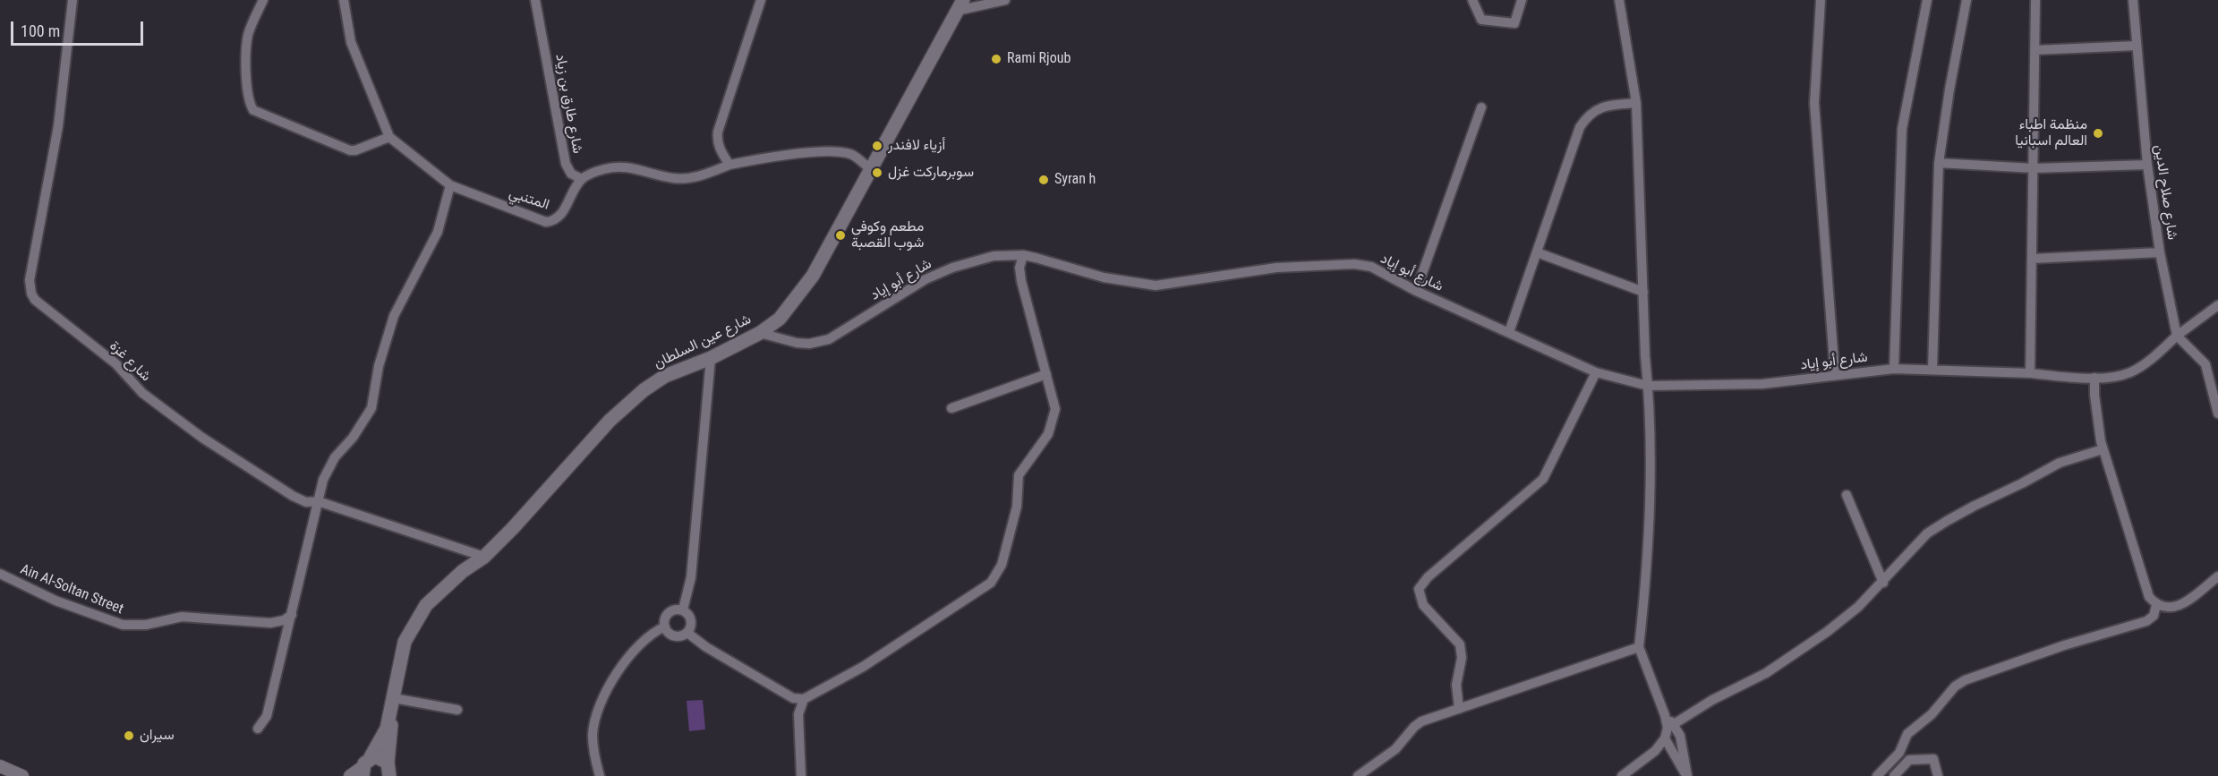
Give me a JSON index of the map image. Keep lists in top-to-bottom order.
{
  "streets": {
    "main road": ["شارع عين السلطان"],
    "street": [
      "شارع طارق بن زياد",
      "شارع صلاح الدين",
      "المتنبي",
      "شارع أبو إياد",
      "شارع غزة",
      "Ain Al-Soltan Street"
    ]
  },
  "crossings": [
    ["شارع طارق بن زياد", "المتنبي"],
    ["شارع صلاح الدين", "شارع أبو إياد"],
    ["شارع أبو إياد", "شارع عين السلطان"],
    ["شارع عين السلطان", "شارع غزة"]
  ],
  "places": [
    "Rami Rjoub",
    "منظمة اطباء العالم اسبانيا",
    "أزياء لافندر",
    "سوبرماركت غزل",
    "Syran h",
    "مطعم وكوفي شوب القصبة",
    "سيران"
  ],
  "scale_bar": "100 m"
}
